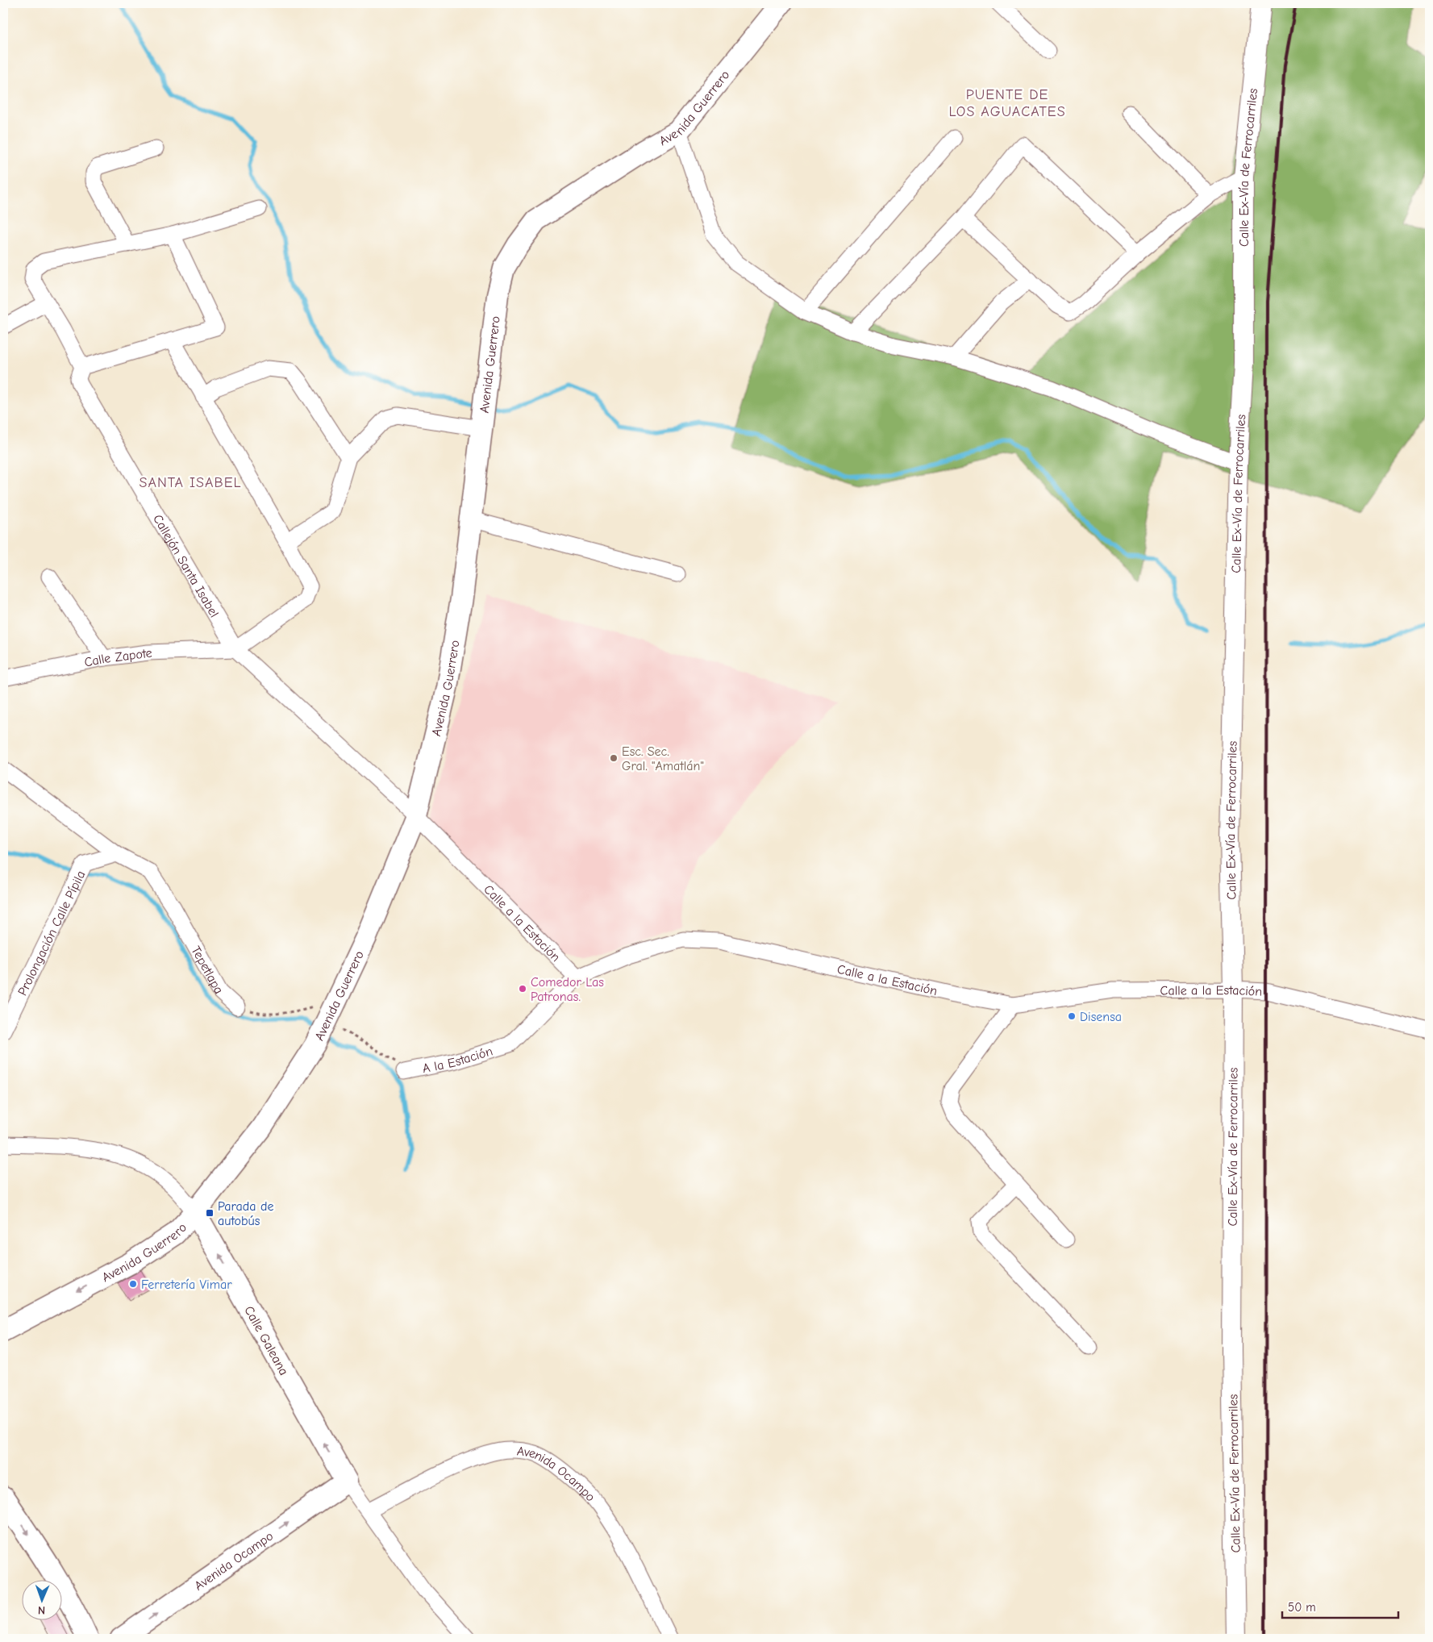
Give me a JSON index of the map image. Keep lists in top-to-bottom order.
{
  "streets": {
    "main road": ["Avenida Guerrero", "Calle Galeana", "Avenida Ocampo"],
    "street": [
      "Calle Ex-Vía de Ferrocarriles",
      "Callejón Santa Isabel",
      "Calle Zapote",
      "Calle a la Estación",
      "Prolongación Calle Pípila",
      "Tepetlapa",
      "A la Estación"
    ]
  },
  "crossings": [
    ["Avenida Guerrero", "Callejón Santa Isabel"],
    ["Avenida Guerrero", "Calle a la Estación"],
    ["Avenida Guerrero", "A la Estación"],
    ["Avenida Guerrero", "Calle Galeana"],
    ["Calle Ex-Vía de Ferrocarriles", "Calle a la Estación"],
    ["Callejón Santa Isabel", "Calle Zapote"],
    ["Callejón Santa Isabel", "Calle a la Estación"],
    ["Calle a la Estación", "A la Estación"],
    ["Prolongación Calle Pípila", "Tepetlapa"],
    ["Calle Galeana", "Avenida Ocampo"]
  ],
  "one_way": ["Calle Galeana", "Avenida Ocampo"],
  "districts": ["PUENTE DE LOS AGUACATES", "SANTA ISABEL"],
  "places": {
    "other": [
      "Esc. Sec. Gral. \"Amatlán\"",
      "Comedor Las Patronas.",
      "Disensa",
      "Ferretería Vimar"
    ],
    "transit": ["Parada de autobús"]
  },
  "scale_bar": "50 m",
  "north": "bottom"
}
